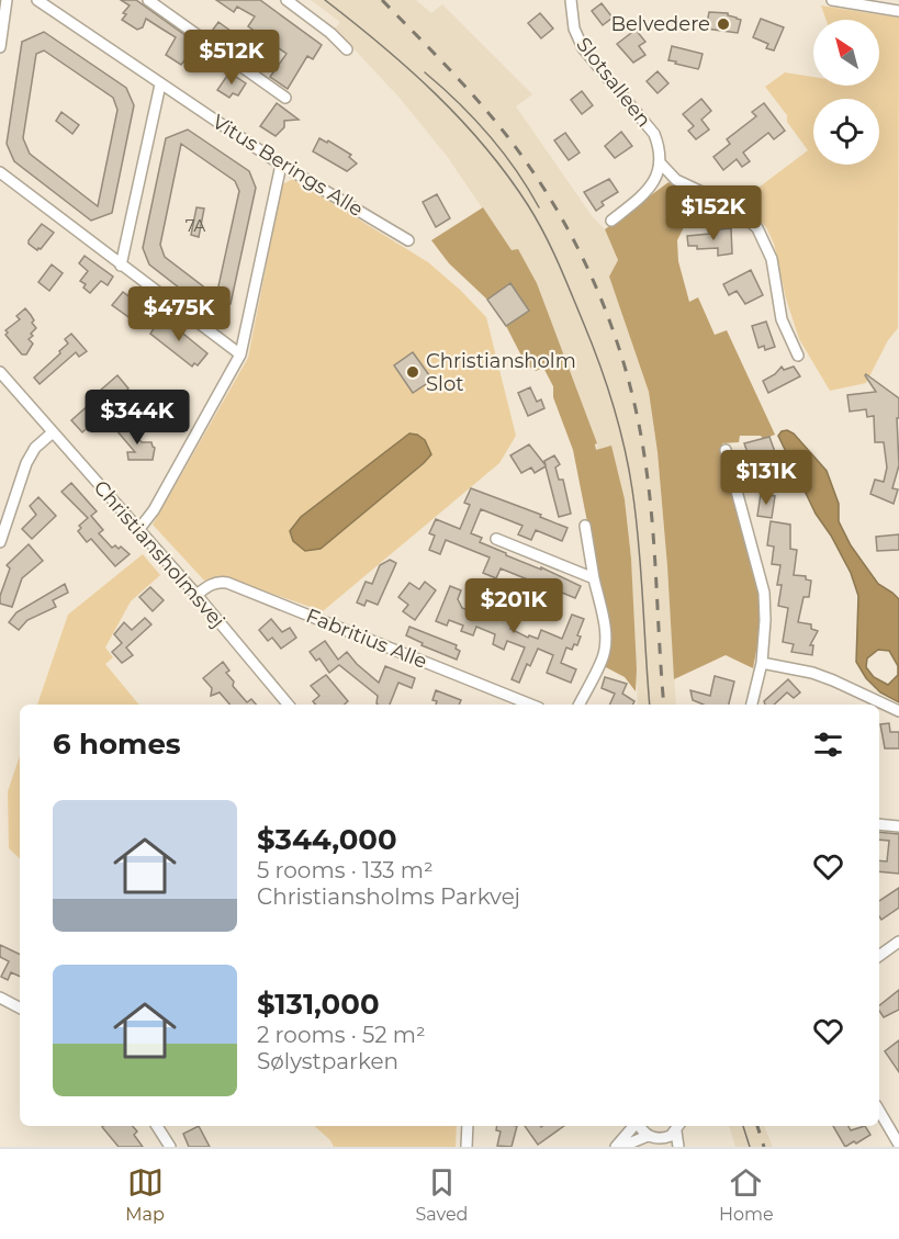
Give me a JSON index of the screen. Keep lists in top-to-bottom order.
{
  "streets": {
    "street": [
      "Slotsalleen",
      "Vitus Berings Alle",
      "Christiansholmsvej",
      "Fabritius Alle"
    ]
  },
  "crossings": [
    ["Christiansholmsvej", "Fabritius Alle"]
  ],
  "places": ["Belvedere", "Christiansholm Slot"],
  "house_numbers": ["7A"],
  "north": "top left",
  "page": {
    "price": [
      "$512K",
      "$152K",
      "$475K",
      "$344K",
      "$131K",
      "$201K"
    ],
    "heading": "6 homes",
    "list": [
      {
        "name": "$344,000",
        "note": "5 rooms · 133 m² · Christiansholms Parkvej"
      },
      {
        "name": "$131,000",
        "note": "2 rooms · 52 m² · Sølystparken"
      }
    ],
    "tabs": ["Map", "Saved", "Home"]
  }
}
